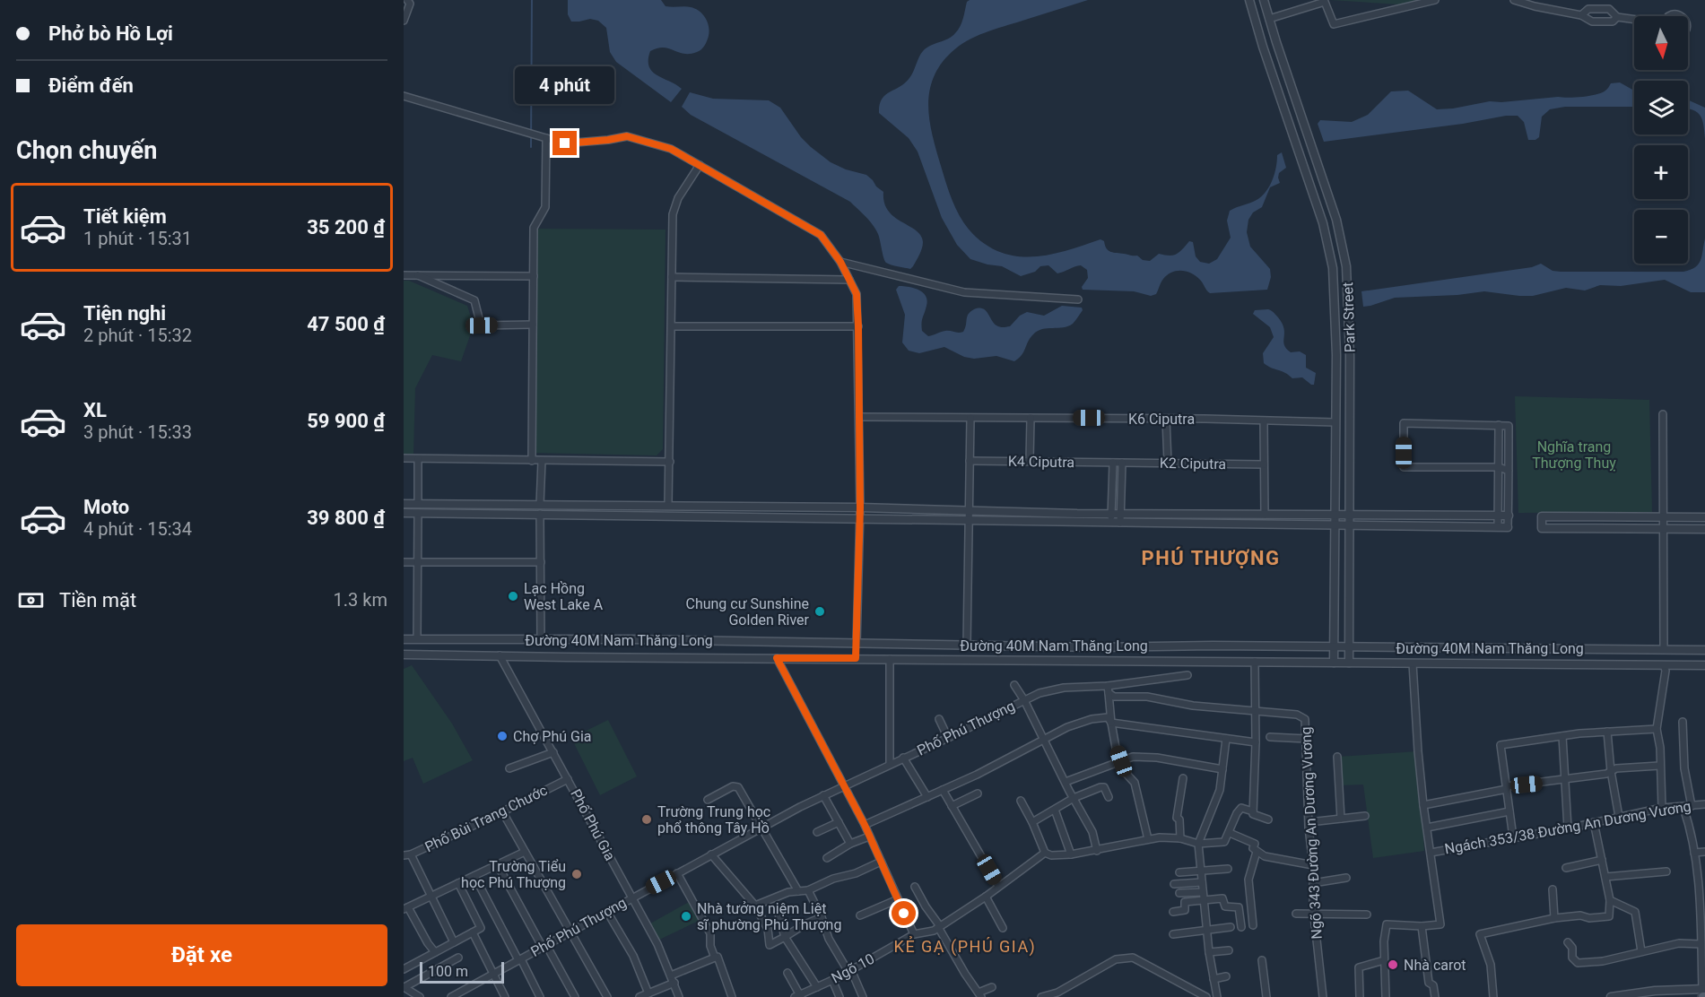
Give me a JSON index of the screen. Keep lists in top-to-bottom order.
{
  "streets": {
    "street": [
      "Park Street",
      "K6 Ciputra",
      "K4 Ciputra",
      "K2 Ciputra",
      "Đường 40M Nam Thăng Long",
      "Phố Phú Thượng",
      "Phố Bùi Trang Chước",
      "Phố Phú Gia",
      "Ngách 353/38 Đường An Dương Vương",
      "Ngõ 343 Đường An Dương Vương",
      "Ngõ 10"
    ]
  },
  "crossings": [
    ["Park Street", "K6 Ciputra"],
    ["Park Street", "Đường 40M Nam Thăng Long"],
    ["K4 Ciputra", "K2 Ciputra"],
    ["Đường 40M Nam Thăng Long", "Phố Phú Gia"],
    ["Phố Phú Thượng", "Phố Phú Gia"],
    ["Phố Bùi Trang Chước", "Phố Phú Gia"]
  ],
  "districts": ["PHÚ THƯỢNG", "KẺ GẠ (PHÚ GIA)"],
  "parks": ["Nghĩa trang Thượng Thuỵ"],
  "places": [
    "Lạc Hồng West Lake A",
    "Chung cư Sunshine Golden River",
    "Chợ Phú Gia",
    "Trường Trung học phổ thông Tây Hồ",
    "Trường Tiểu học Phú Thượng",
    "Nhà tưởng niệm Liệt sĩ phường Phú Thượng",
    "Nhà carot"
  ],
  "scale_bar": "100 m",
  "north": "bottom",
  "page": {
    "banner": ["Phở bò Hồ Lợi", "Điểm đến"],
    "map_buttons": ["+", "−"],
    "bubble": "4 phút",
    "heading": "Chọn chuyến",
    "list": [
      {
        "name": "Tiết kiệm",
        "note": "1 phút · 15:31",
        "value": "35 200 ₫"
      },
      {
        "name": "Tiện nghi",
        "note": "2 phút · 15:32",
        "value": "47 500 ₫"
      },
      {
        "name": "XL",
        "note": "3 phút · 15:33",
        "value": "59 900 ₫"
      },
      {
        "name": "Moto",
        "note": "4 phút · 15:34",
        "value": "39 800 ₫"
      }
    ],
    "pay": ["Tiền mặt", "1.3 km"],
    "buttons": "Đặt xe",
    "scale": "100 m"
  }
}
